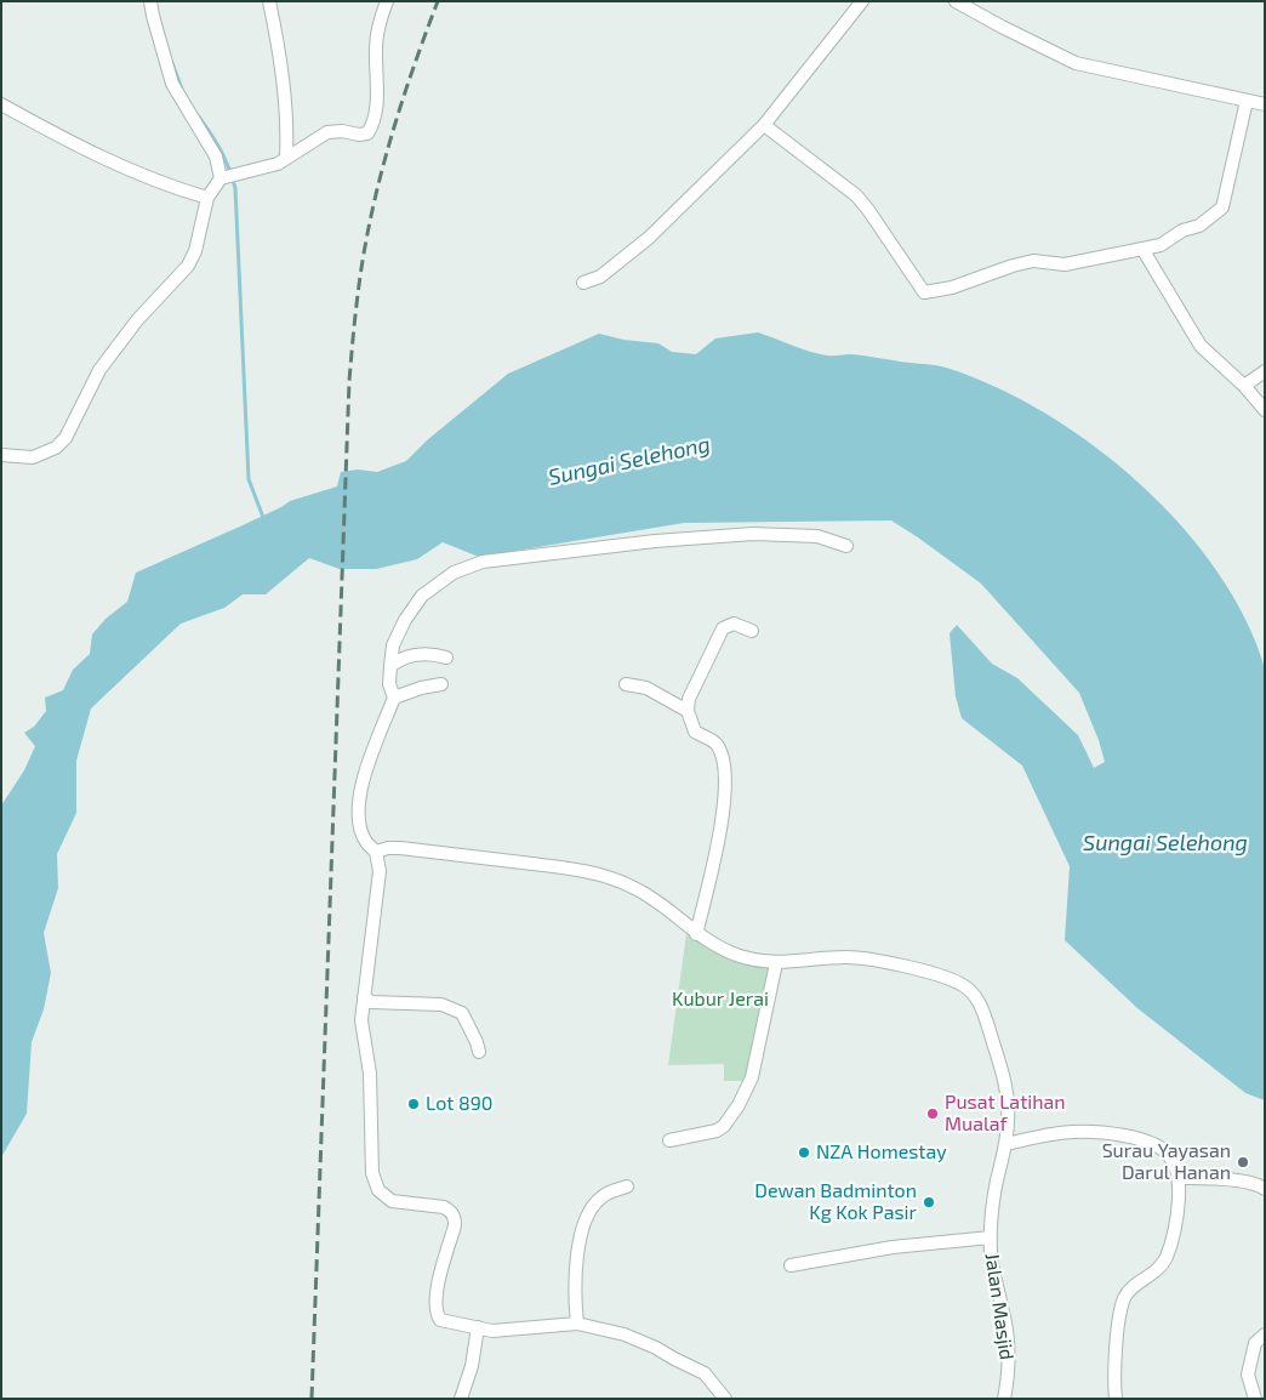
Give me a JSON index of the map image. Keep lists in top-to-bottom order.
{
  "streets": {
    "street": ["Jalan Masjid"]
  },
  "water": ["Sungai Selehong"],
  "parks": ["Kubur Jerai"],
  "places": [
    "Lot 890",
    "Pusat Latihan Mualaf",
    "NZA Homestay",
    "Surau Yayasan Darul Hanan",
    "Dewan Badminton Kg Kok Pasir"
  ]
}
